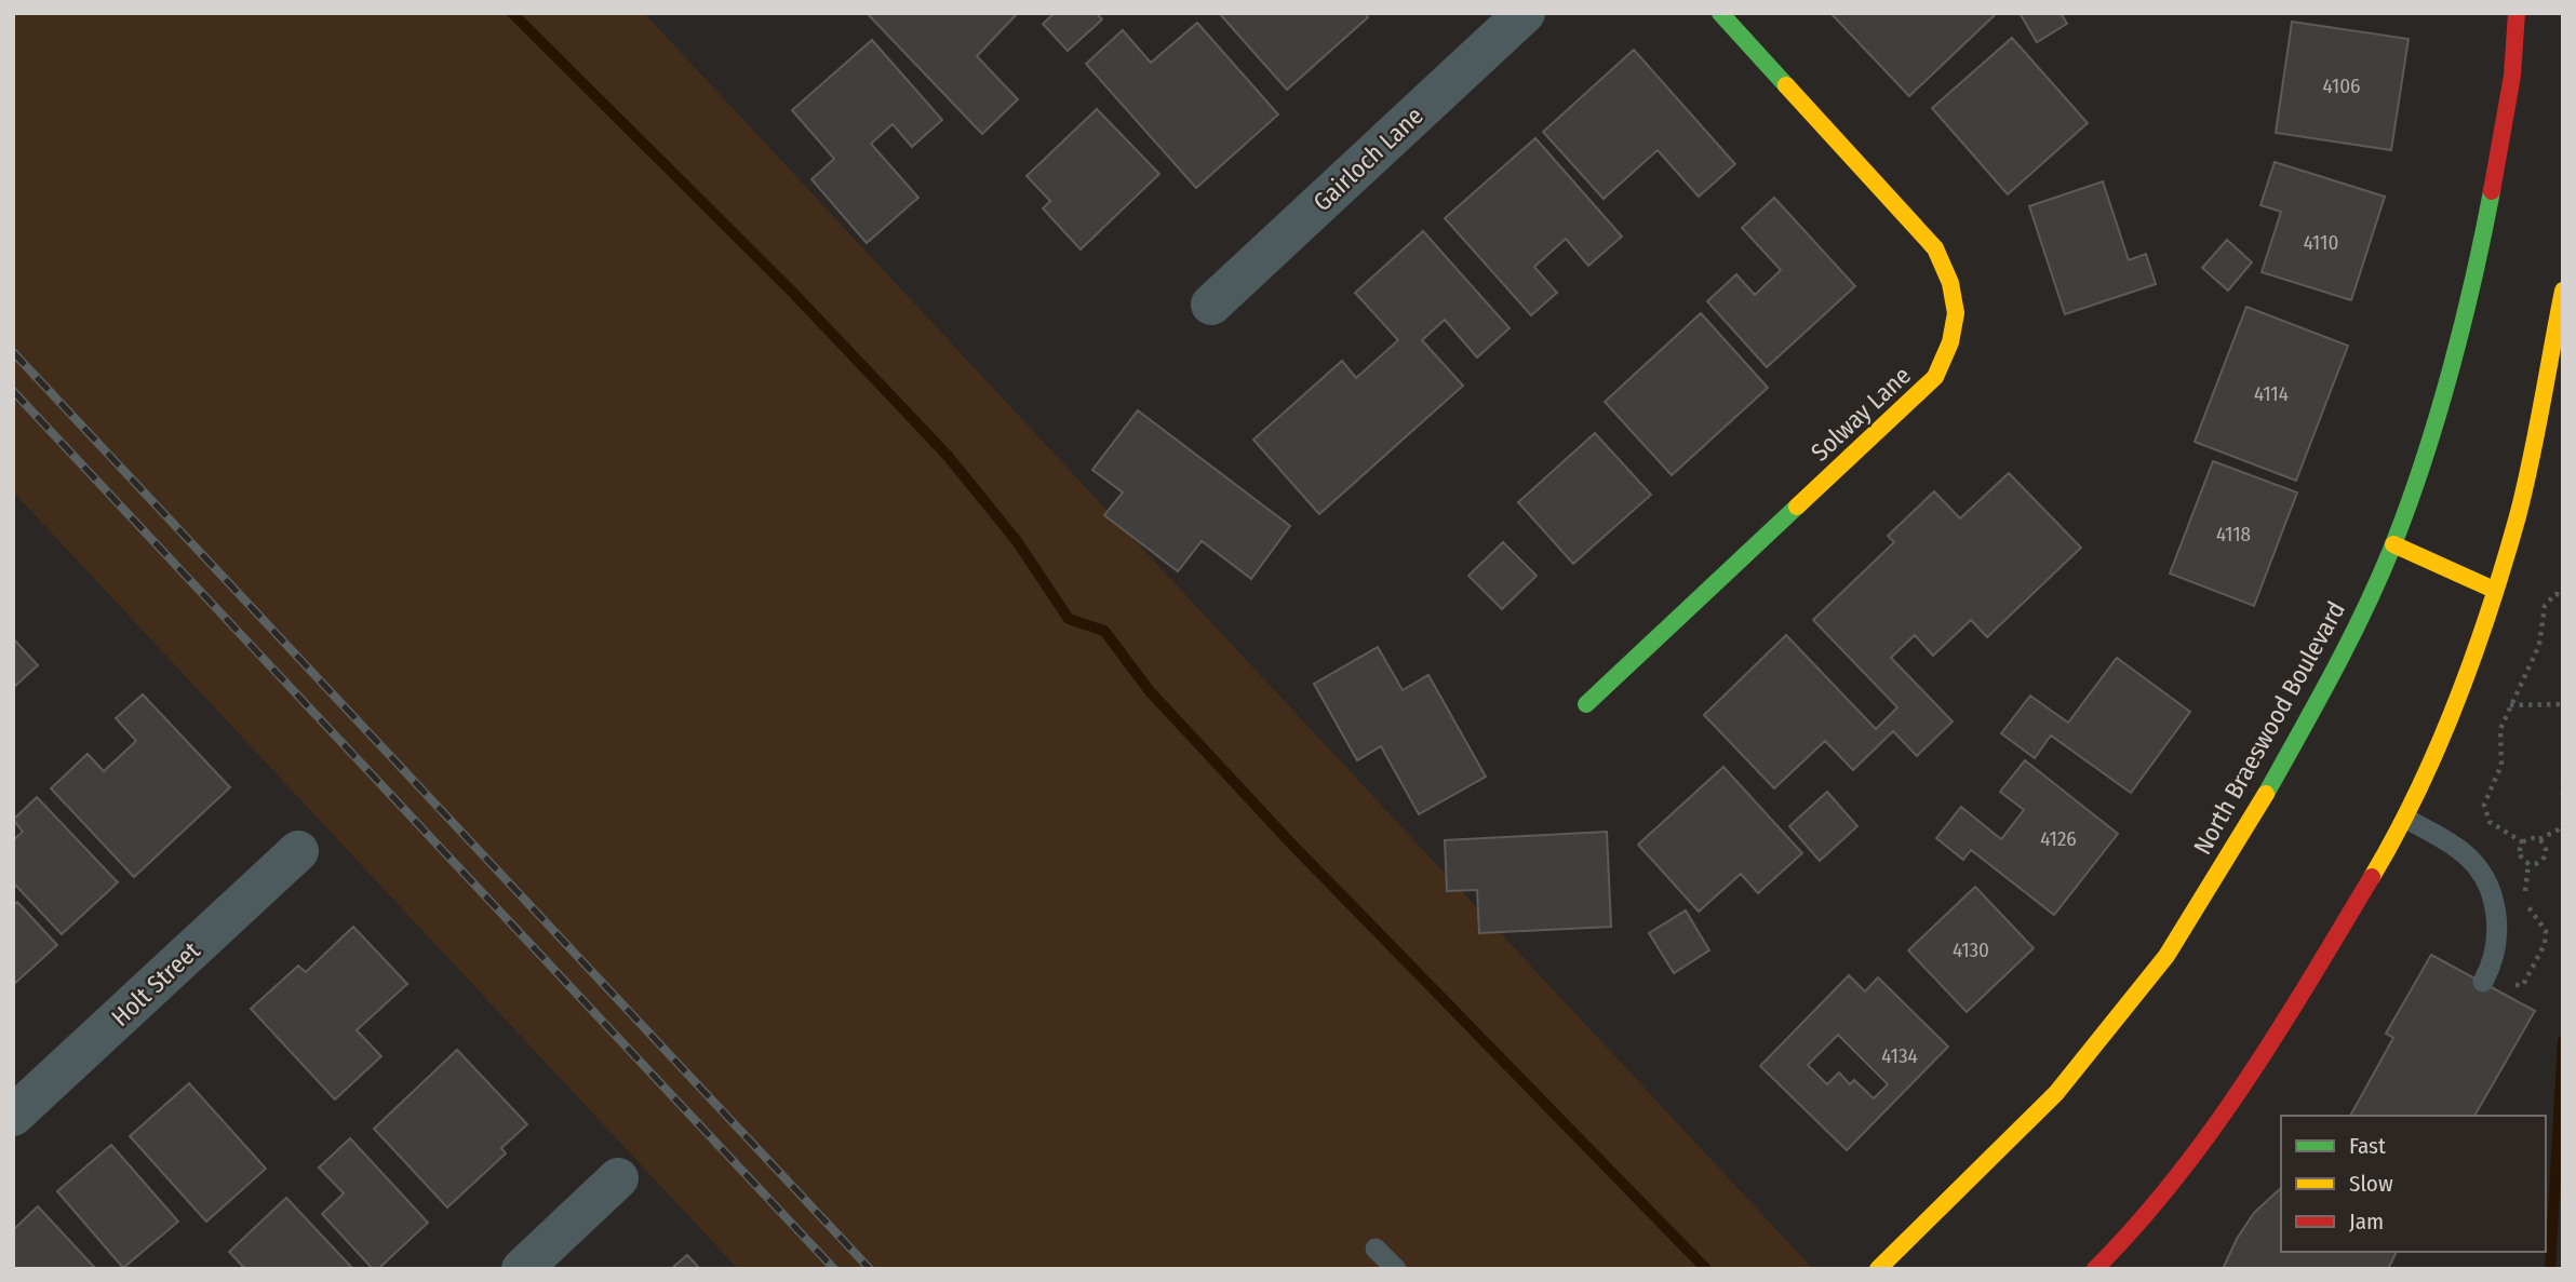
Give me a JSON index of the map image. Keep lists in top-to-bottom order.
{
  "streets": {
    "main road": ["Solway Lane", "North Braeswood Boulevard"],
    "street": ["Gairloch Lane", "Holt Street"]
  },
  "house_numbers": [
    "4106",
    "4110",
    "4114",
    "4118",
    "4126",
    "4130",
    "4134"
  ],
  "legend": ["Fast", "Slow", "Jam"]
}
